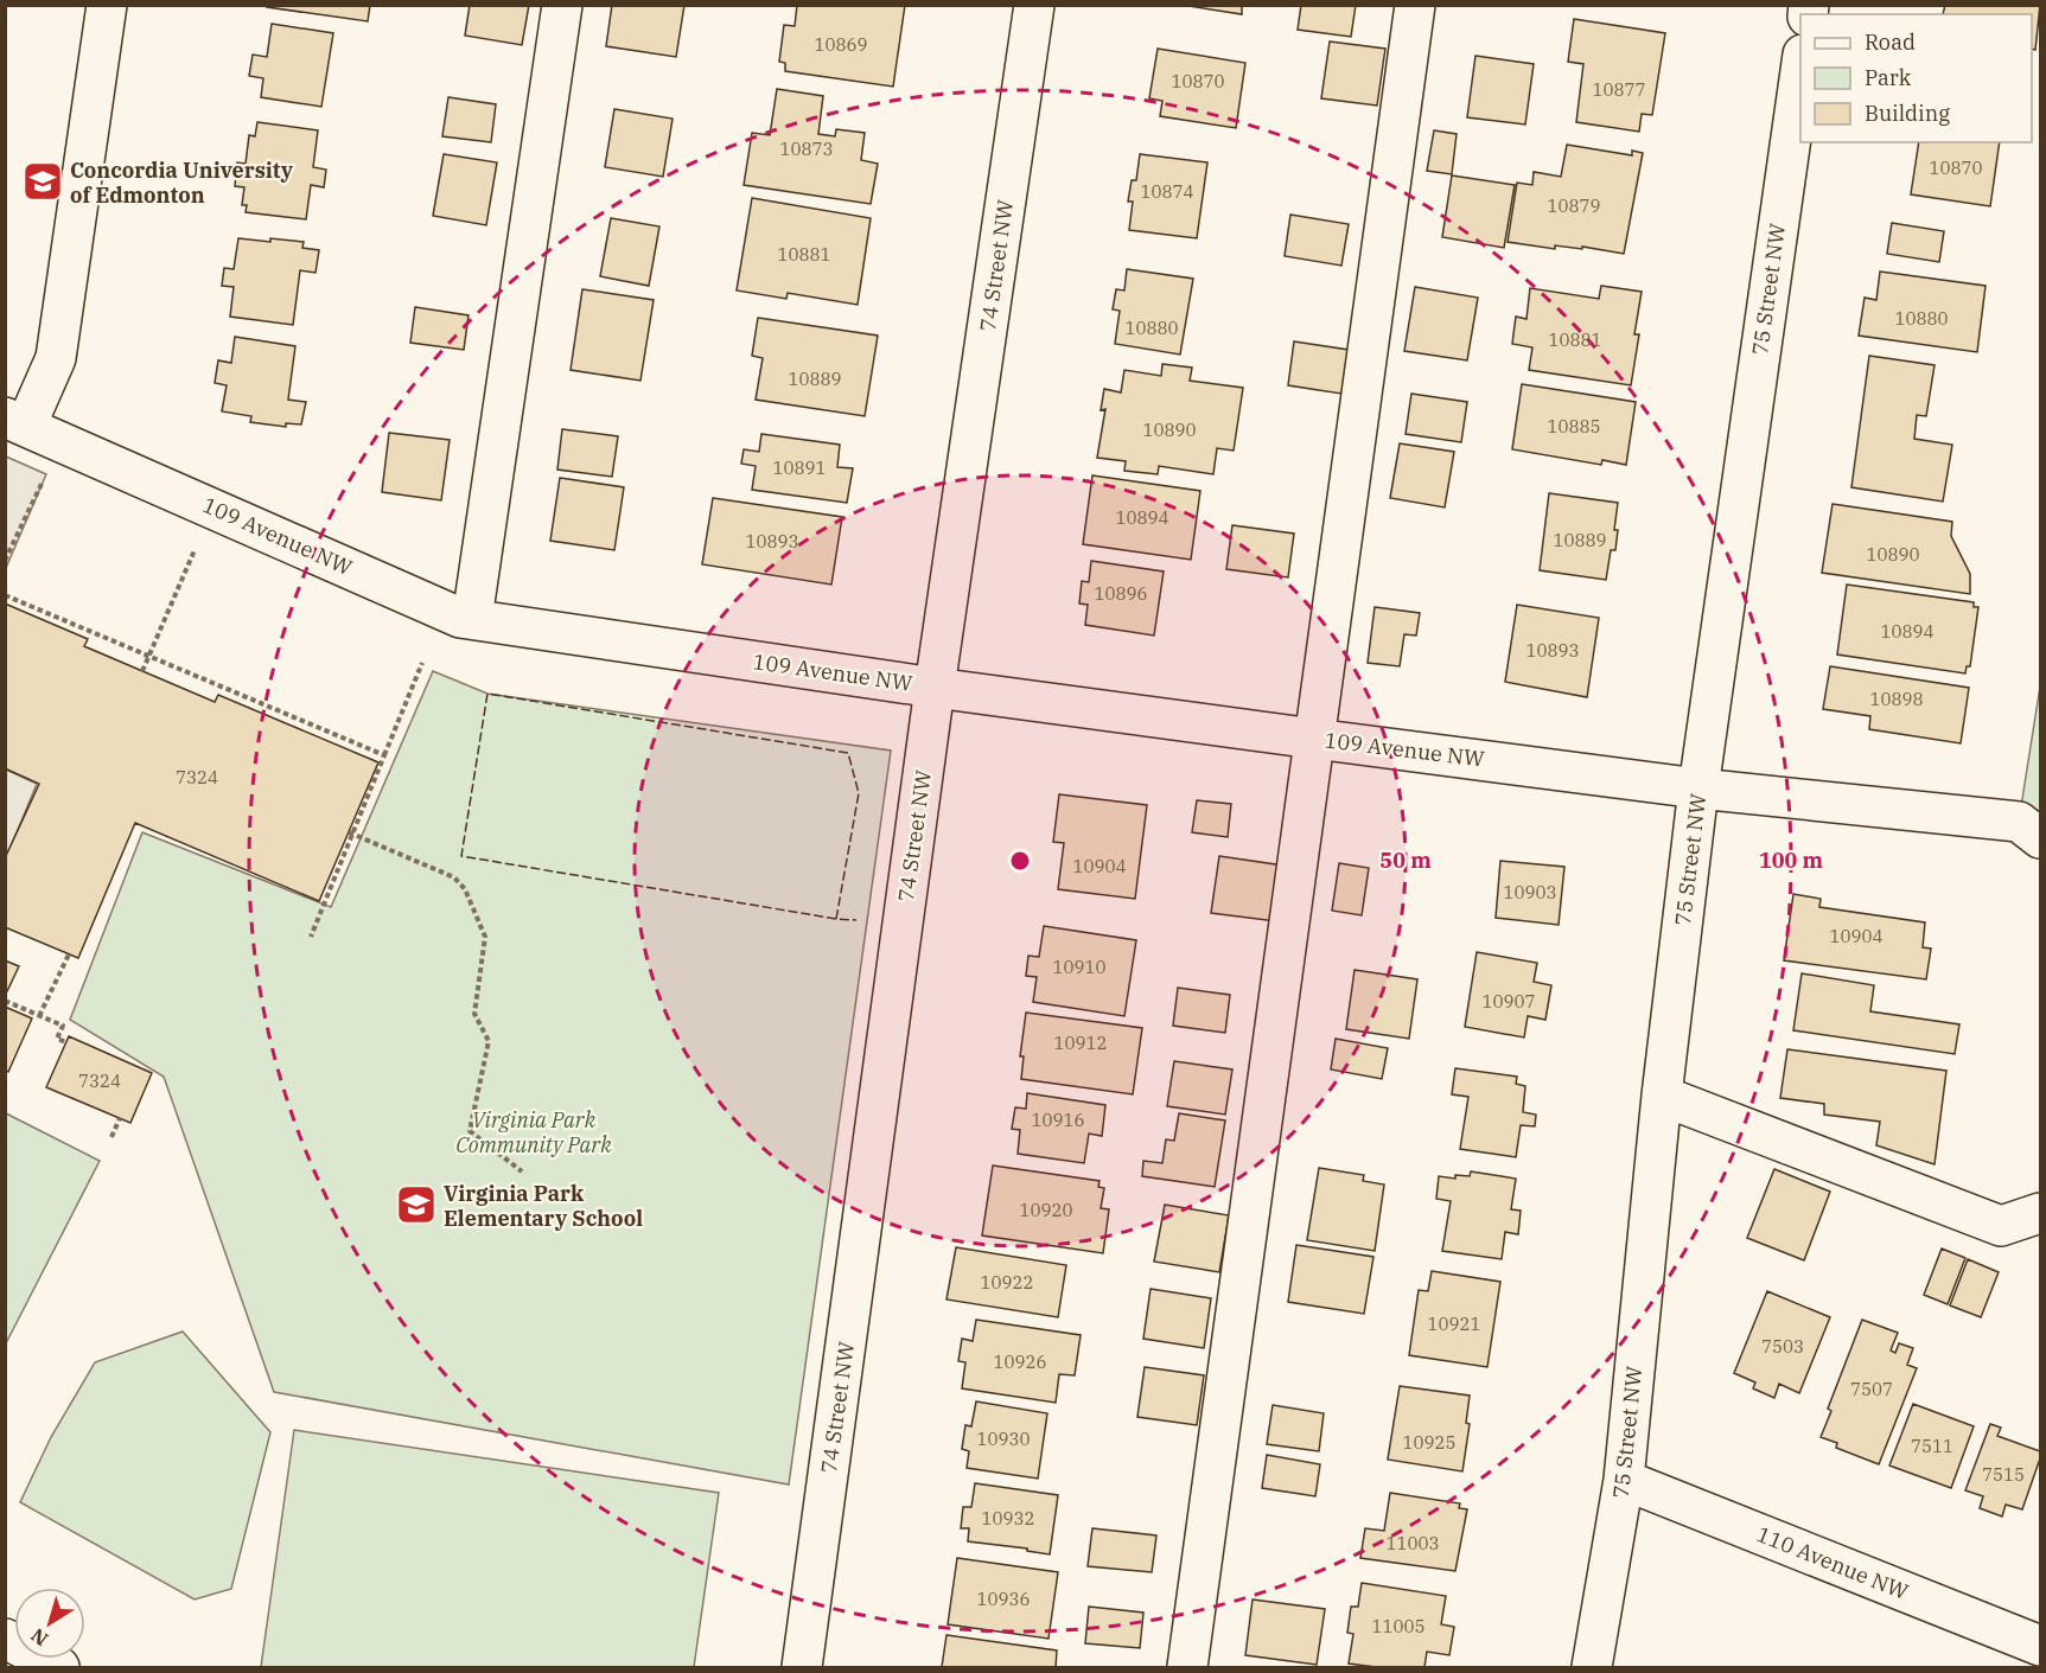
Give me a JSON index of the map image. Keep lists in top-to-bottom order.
{
  "streets": {
    "street": [
      "74 Street NW",
      "75 Street NW",
      "109 Avenue NW",
      "110 Avenue NW"
    ]
  },
  "crossings": [
    ["74 Street NW", "109 Avenue NW"],
    ["75 Street NW", "109 Avenue NW"],
    ["75 Street NW", "110 Avenue NW"]
  ],
  "parks": ["Virginia Park Community Park"],
  "places": {
    "school or university": ["Concordia University of Edmonton", "Virginia Park Elementary School"]
  },
  "house_numbers": [
    "10869",
    "10870",
    "10877",
    "10873",
    "10870",
    "10874",
    "10879",
    "10881",
    "10880",
    "10880",
    "10881",
    "10889",
    "10885",
    "10890",
    "10891",
    "10894",
    "10889",
    "10893",
    "10890",
    "10896",
    "10894",
    "10893",
    "10898",
    "7324",
    "10904",
    "10903",
    "10904",
    "10910",
    "10907",
    "10912",
    "7324",
    "10916",
    "10920",
    "10922",
    "10921",
    "7503",
    "10926",
    "7507",
    "10930",
    "10925",
    "7511",
    "7515",
    "10932",
    "11003",
    "10936",
    "11005"
  ],
  "legend": ["Road", "Park", "Building"],
  "north": "bottom left",
  "rings": ["50 m", "100 m"]
}
